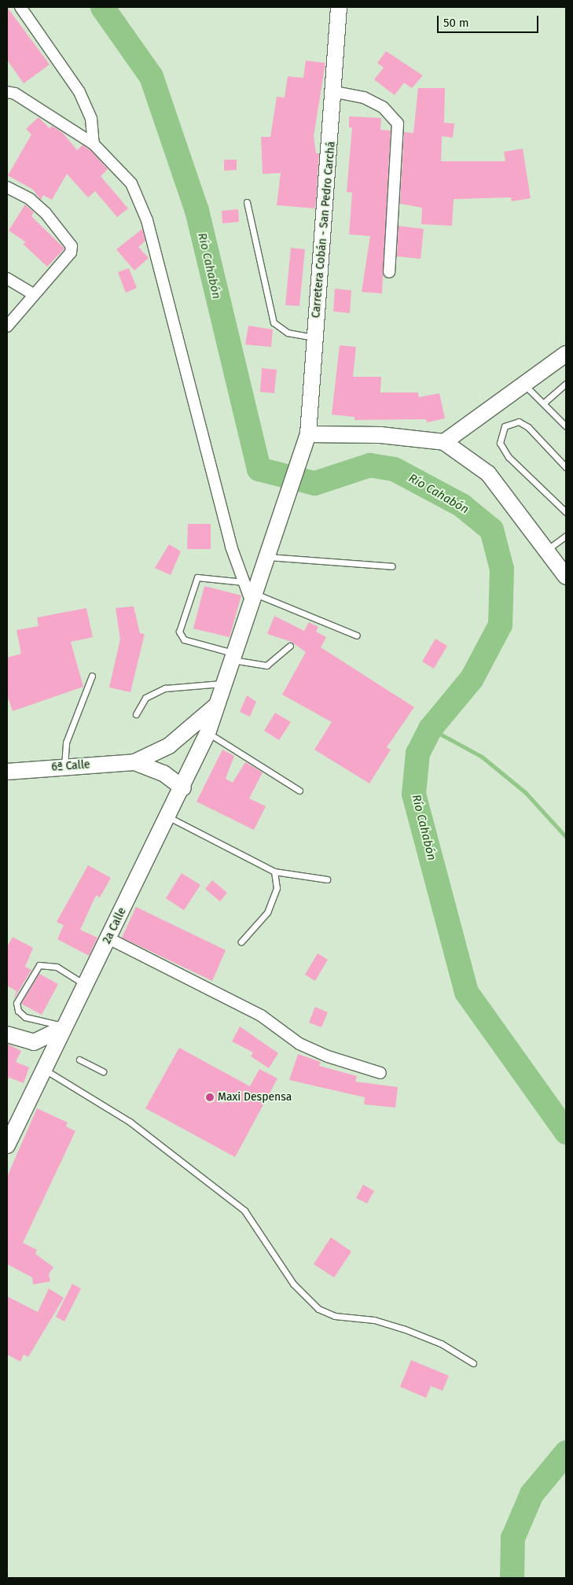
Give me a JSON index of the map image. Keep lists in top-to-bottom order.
{
  "streets": {
    "main road": ["Carretera Cobán - San Pedro Carchá", "6ª Calle", "2a Calle"]
  },
  "crossings": [
    ["Carretera Cobán - San Pedro Carchá", "2a Calle"],
    ["6ª Calle", "2a Calle"]
  ],
  "water": ["Río Cahabón"],
  "places": ["Maxi Despensa"],
  "scale_bar": "50 m"
}
